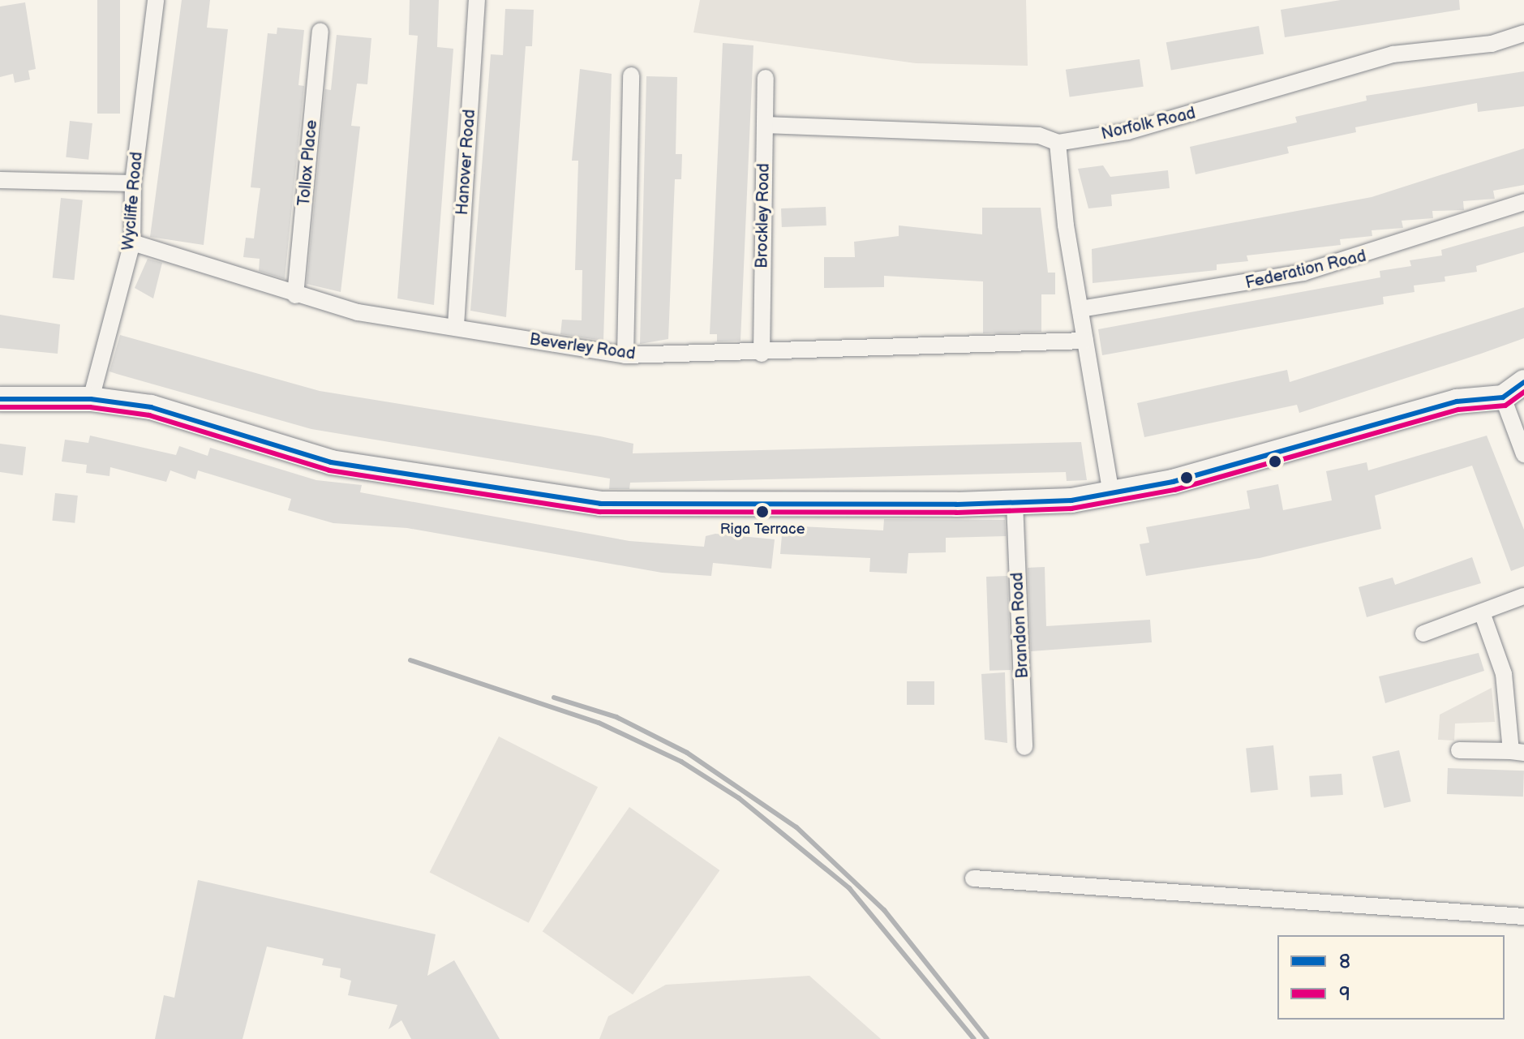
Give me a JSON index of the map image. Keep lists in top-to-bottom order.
{
  "streets": {
    "street": [
      "Norfolk Road",
      "Hanover Road",
      "Tollox Place",
      "Wycliffe Road",
      "Brockley Road",
      "Federation Road",
      "Beverley Road",
      "Brandon Road"
    ]
  },
  "crossings": [
    ["Norfolk Road", "Brockley Road"],
    ["Hanover Road", "Beverley Road"],
    ["Tollox Place", "Beverley Road"],
    ["Wycliffe Road", "Beverley Road"],
    ["Brockley Road", "Beverley Road"]
  ],
  "places": ["Riga Terrace"],
  "lines": ["transit line 8", "transit line 9"],
  "legend": ["8", "9"]
}
